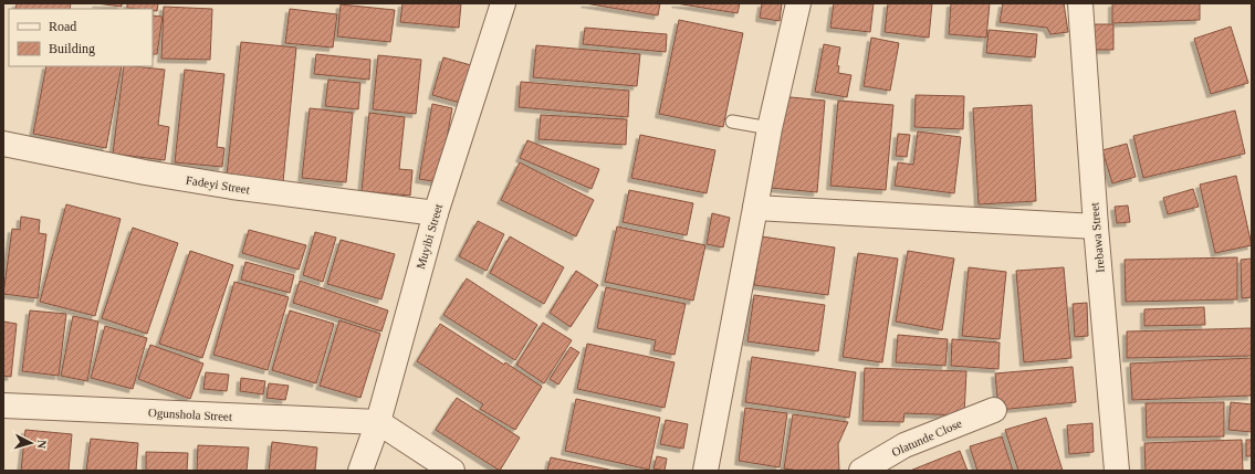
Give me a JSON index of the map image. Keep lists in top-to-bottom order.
{
  "streets": {
    "street": [
      "Fadeyi Street",
      "Muyibi Street",
      "Irebawa Street",
      "Ogunshola Street",
      "Olatunde Close"
    ]
  },
  "crossings": [
    ["Fadeyi Street", "Muyibi Street"],
    ["Muyibi Street", "Ogunshola Street"]
  ],
  "legend": ["Road", "Building"],
  "north": "right"
}
